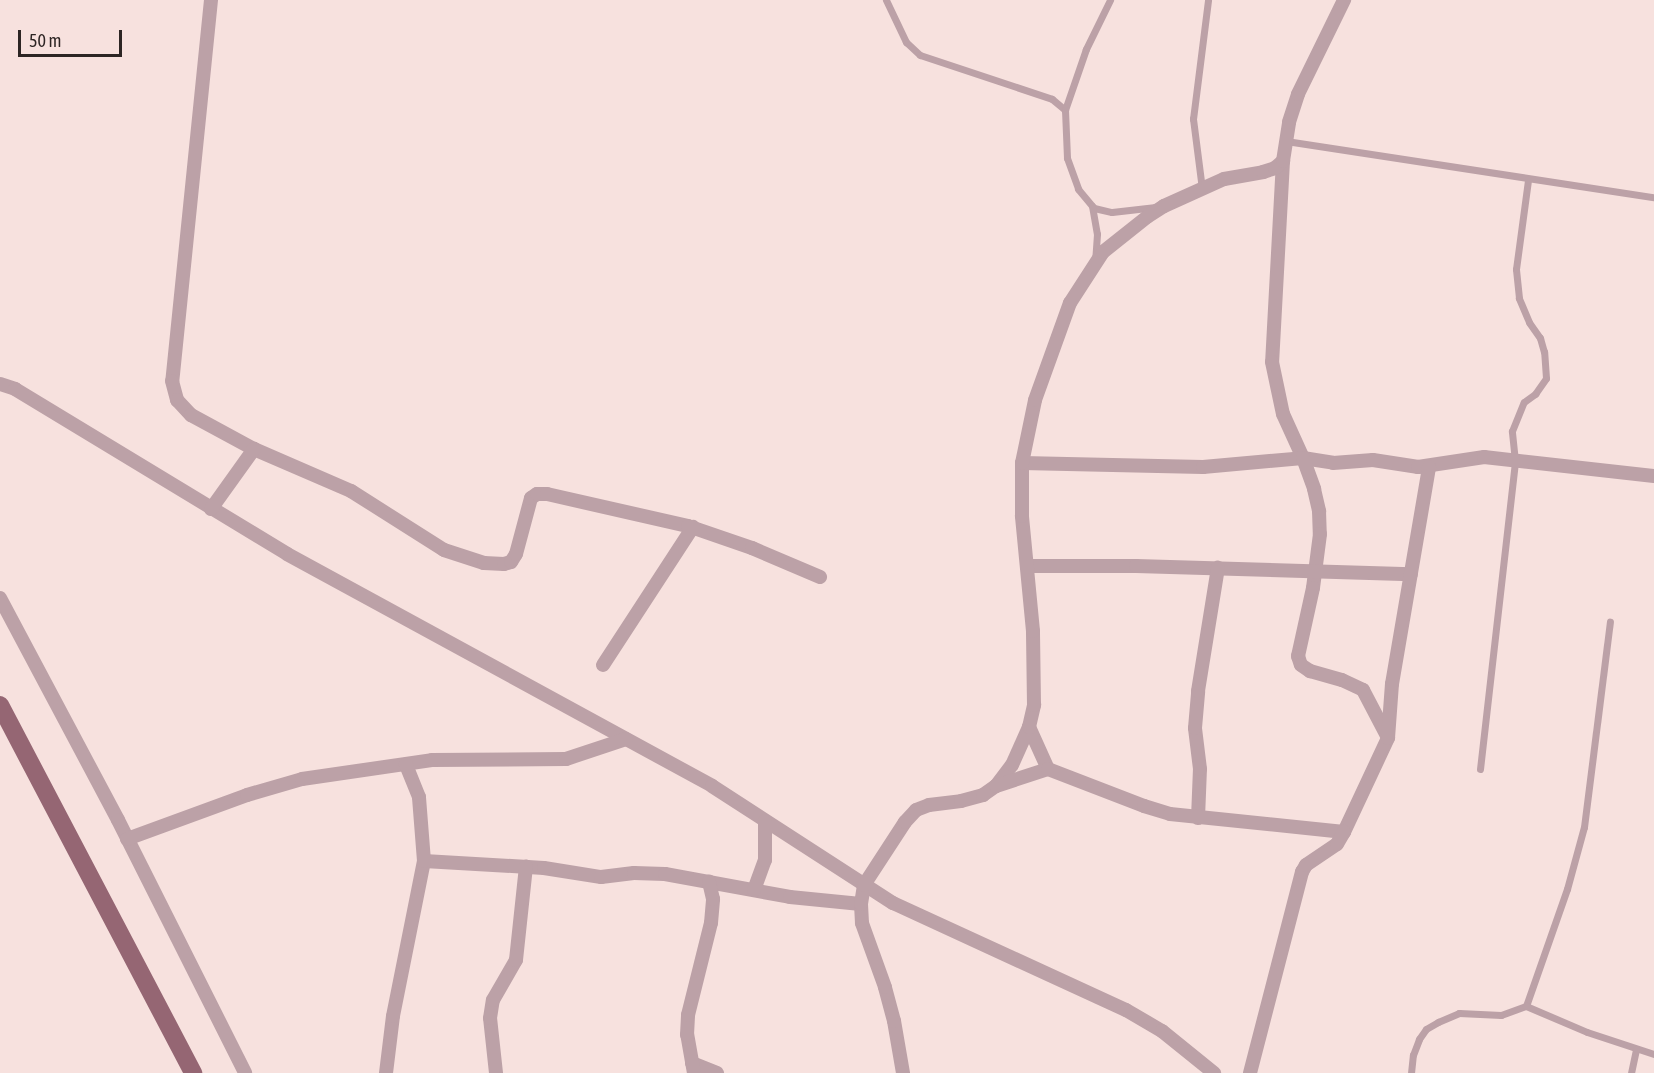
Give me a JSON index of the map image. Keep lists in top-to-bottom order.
{
  "scale_bar": "50 m"
}
